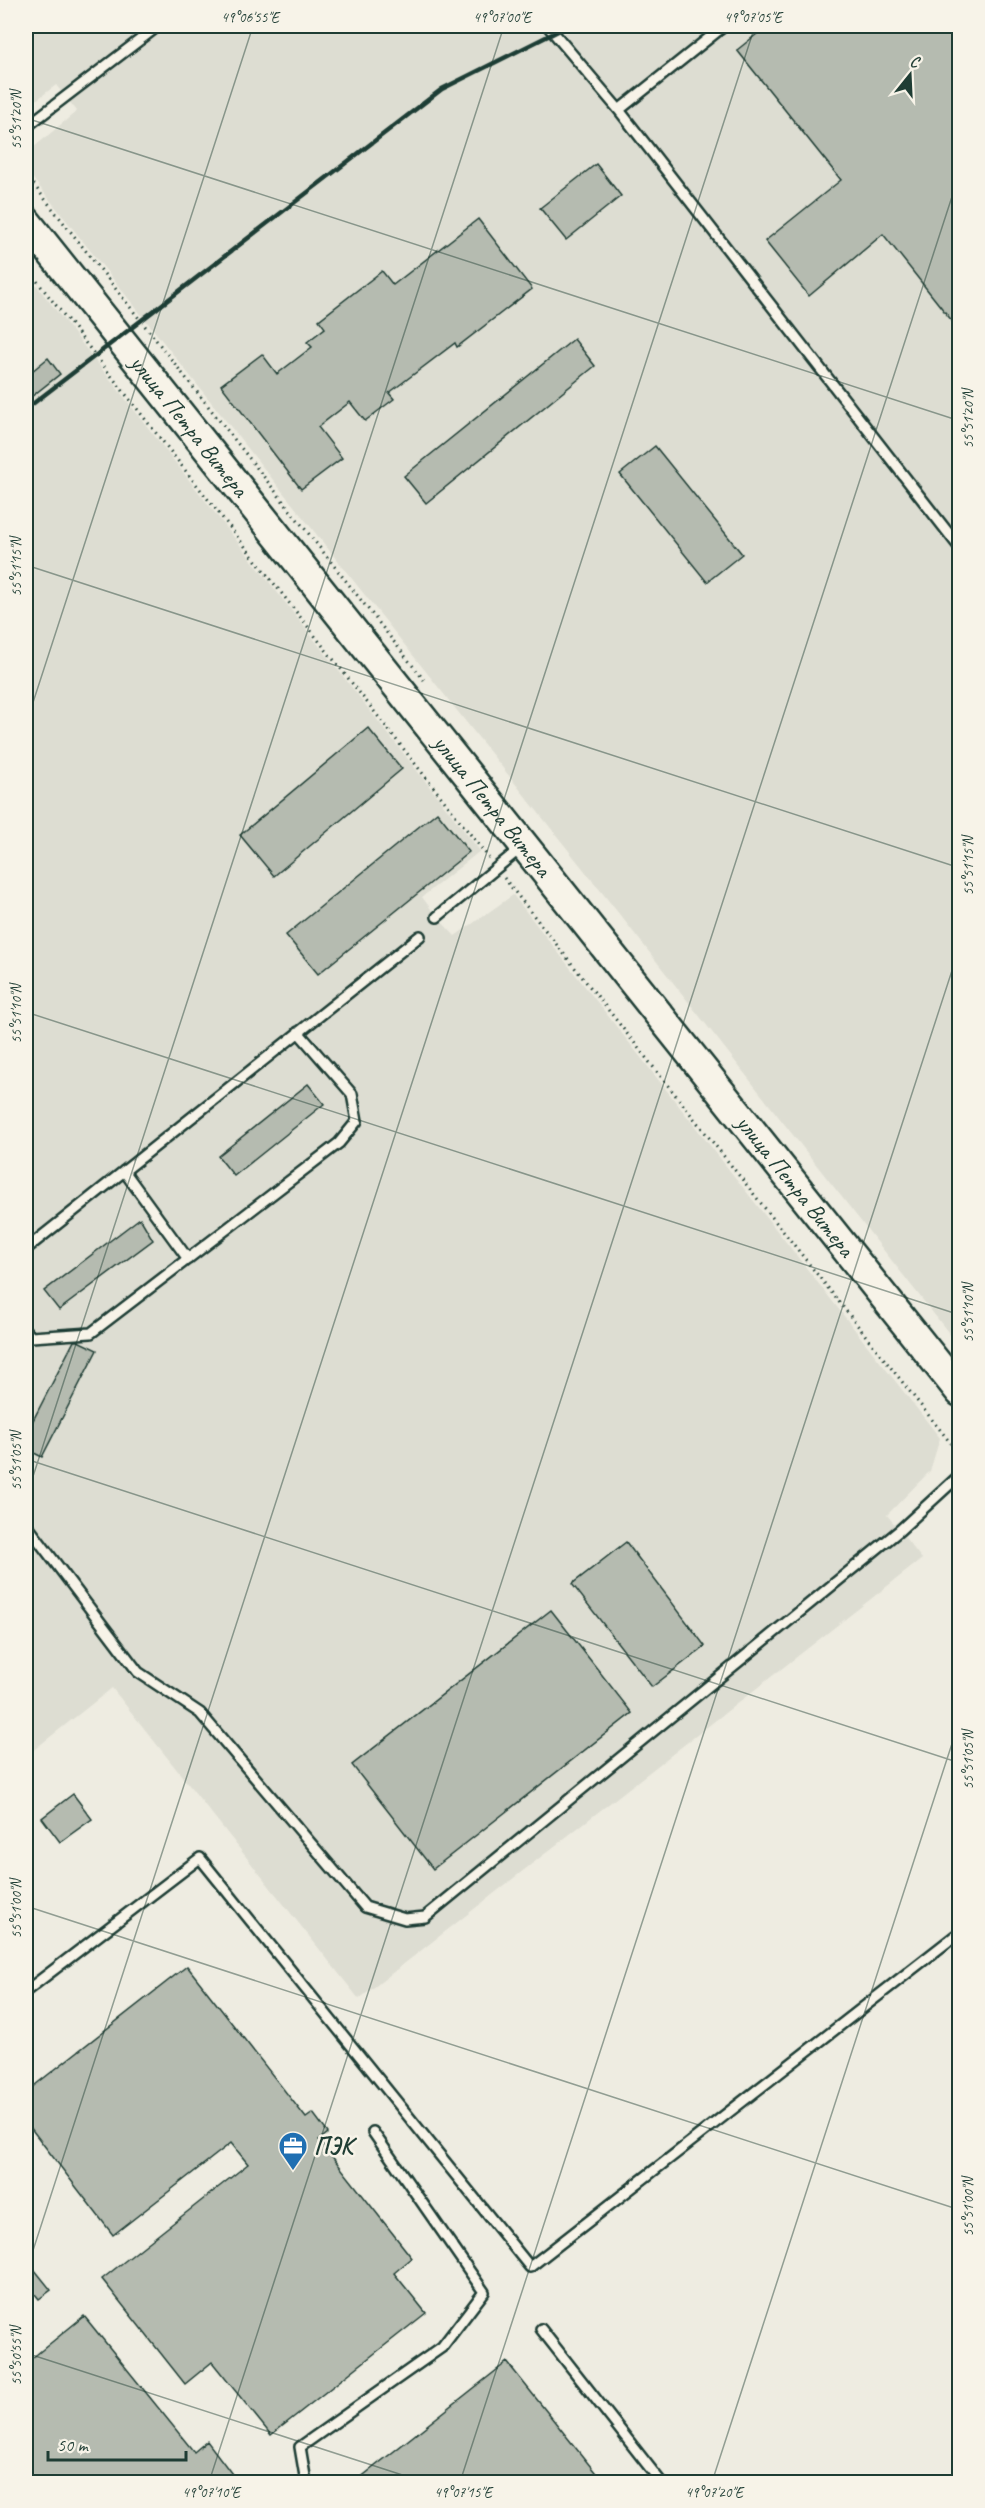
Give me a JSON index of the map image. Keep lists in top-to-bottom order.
{
  "streets": {
    "main road": ["улица Петра Витера"]
  },
  "places": {
    "office": ["ПЭК"]
  },
  "scale_bar": "50 m",
  "north": "top",
  "coordinates": [
    "49°06'55\"E",
    "49°07'00\"E",
    "49°07'05\"E",
    "55°51'20\"N",
    "55°51'15\"N",
    "55°51'10\"N",
    "55°51'05\"N",
    "55°51'00\"N",
    "55°50'55\"N",
    "49°07'10\"E",
    "49°07'15\"E",
    "49°07'20\"E"
  ]
}
